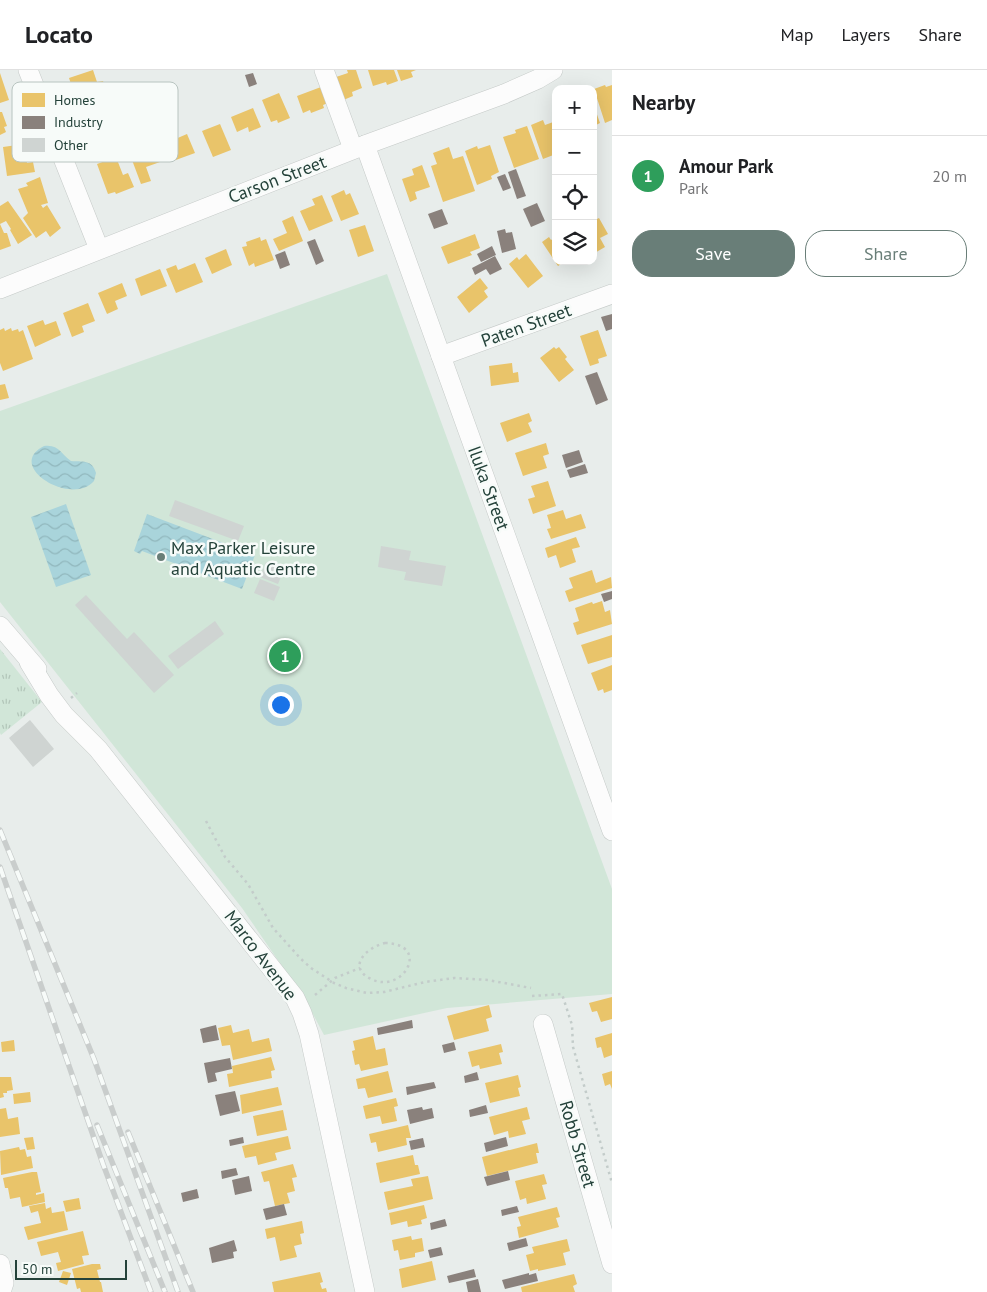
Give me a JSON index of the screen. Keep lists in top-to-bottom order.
{
  "streets": {
    "street": [
      "Carson Street",
      "Paten Street",
      "Iluka Street",
      "Marco Avenue",
      "Robb Street"
    ]
  },
  "crossings": [
    ["Carson Street", "Iluka Street"],
    ["Paten Street", "Iluka Street"]
  ],
  "places": ["Max Parker Leisure and Aquatic Centre"],
  "legend": ["Homes", "Industry", "Other"],
  "scale_bar": "50 m",
  "page": {
    "header": "Locato",
    "nav": ["Map", "Layers", "Share"],
    "heading": "Nearby",
    "map_buttons": ["+", "−"],
    "list": [
      {
        "mark": "1",
        "name": "Amour Park",
        "note": "Park",
        "value": "20 m"
      }
    ],
    "buttons": ["Save", "Share"],
    "pins": "1",
    "scale": "50 m"
  }
}
